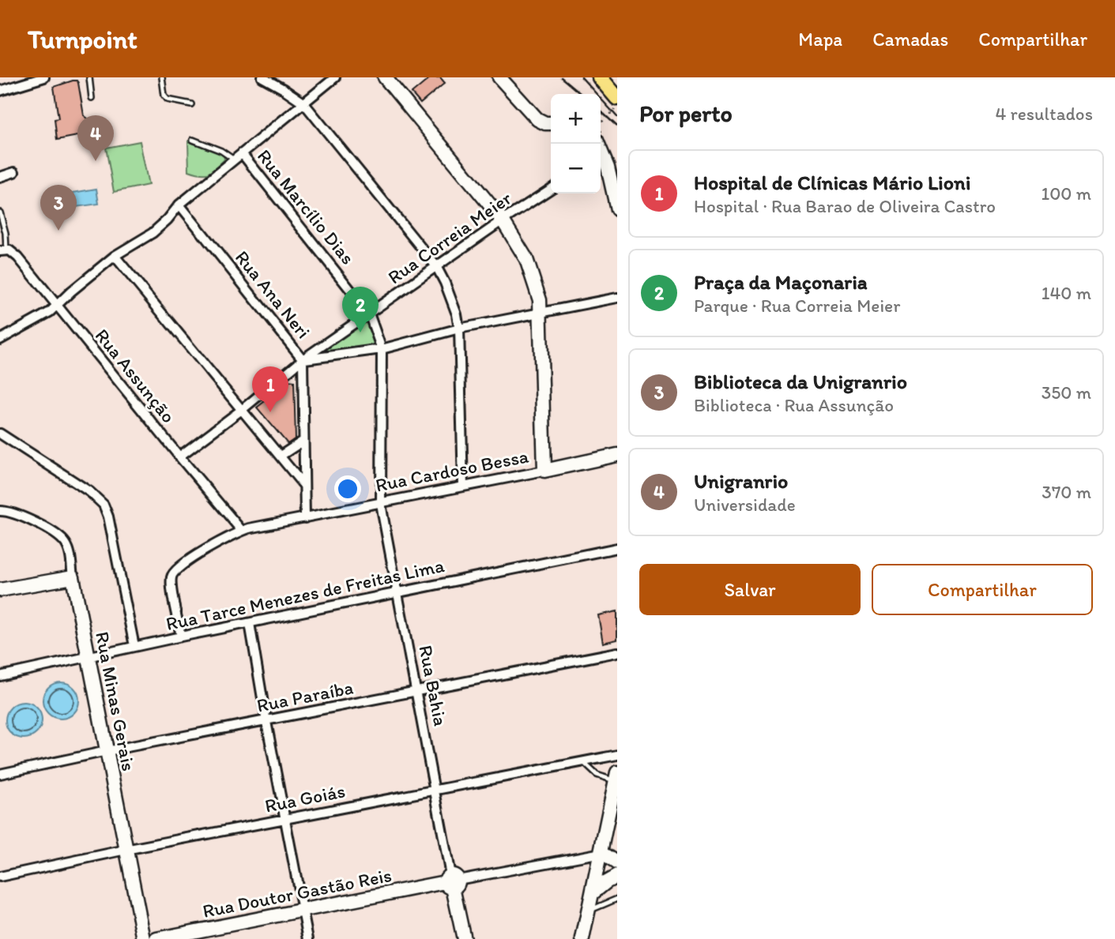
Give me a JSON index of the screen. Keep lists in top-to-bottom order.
{
  "streets": {
    "main road": [
      "Rua Cardoso Bessa",
      "Rua Bahia",
      "Rua Minas Gerais",
      "Rua Doutor Gastão Reis"
    ],
    "street": [
      "Rua Marcílio Dias",
      "Rua Correia Meier",
      "Rua Ana Neri",
      "Rua Assunção",
      "Rua Tarce Menezes de Freitas Lima",
      "Rua Paraíba",
      "Rua Goiás"
    ]
  },
  "crossings": [
    ["Rua Marcílio Dias", "Rua Correia Meier"],
    ["Rua Marcílio Dias", "Rua Cardoso Bessa"],
    ["Rua Marcílio Dias", "Rua Bahia"],
    ["Rua Correia Meier", "Rua Ana Neri"],
    ["Rua Correia Meier", "Rua Assunção"],
    ["Rua Ana Neri", "Rua Cardoso Bessa"],
    ["Rua Assunção", "Rua Cardoso Bessa"],
    ["Rua Cardoso Bessa", "Rua Tarce Menezes de Freitas Lima"],
    ["Rua Cardoso Bessa", "Rua Bahia"],
    ["Rua Tarce Menezes de Freitas Lima", "Rua Bahia"],
    ["Rua Tarce Menezes de Freitas Lima", "Rua Minas Gerais"],
    ["Rua Bahia", "Rua Paraíba"],
    ["Rua Bahia", "Rua Goiás"],
    ["Rua Bahia", "Rua Doutor Gastão Reis"],
    ["Rua Paraíba", "Rua Minas Gerais"],
    ["Rua Minas Gerais", "Rua Goiás"]
  ],
  "page": {
    "header": "Turnpoint",
    "nav": ["Mapa", "Camadas", "Compartilhar"],
    "heading": ["Por perto", "4 resultados"],
    "map_buttons": ["+", "−"],
    "pins": [
      "4",
      "3",
      "2",
      "1"
    ],
    "list": [
      {
        "mark": "1",
        "name": "Hospital de Clínicas Mário Lioni",
        "note": "Hospital · Rua Barao de Oliveira Castro",
        "value": "100 m"
      },
      {
        "mark": "2",
        "name": "Praça da Maçonaria",
        "note": "Parque · Rua Correia Meier",
        "value": "140 m"
      },
      {
        "mark": "3",
        "name": "Biblioteca da Unigranrio",
        "note": "Biblioteca · Rua Assunção",
        "value": "350 m"
      },
      {
        "mark": "4",
        "name": "Unigranrio",
        "note": "Universidade",
        "value": "370 m"
      }
    ],
    "buttons": ["Salvar", "Compartilhar"]
  }
}
